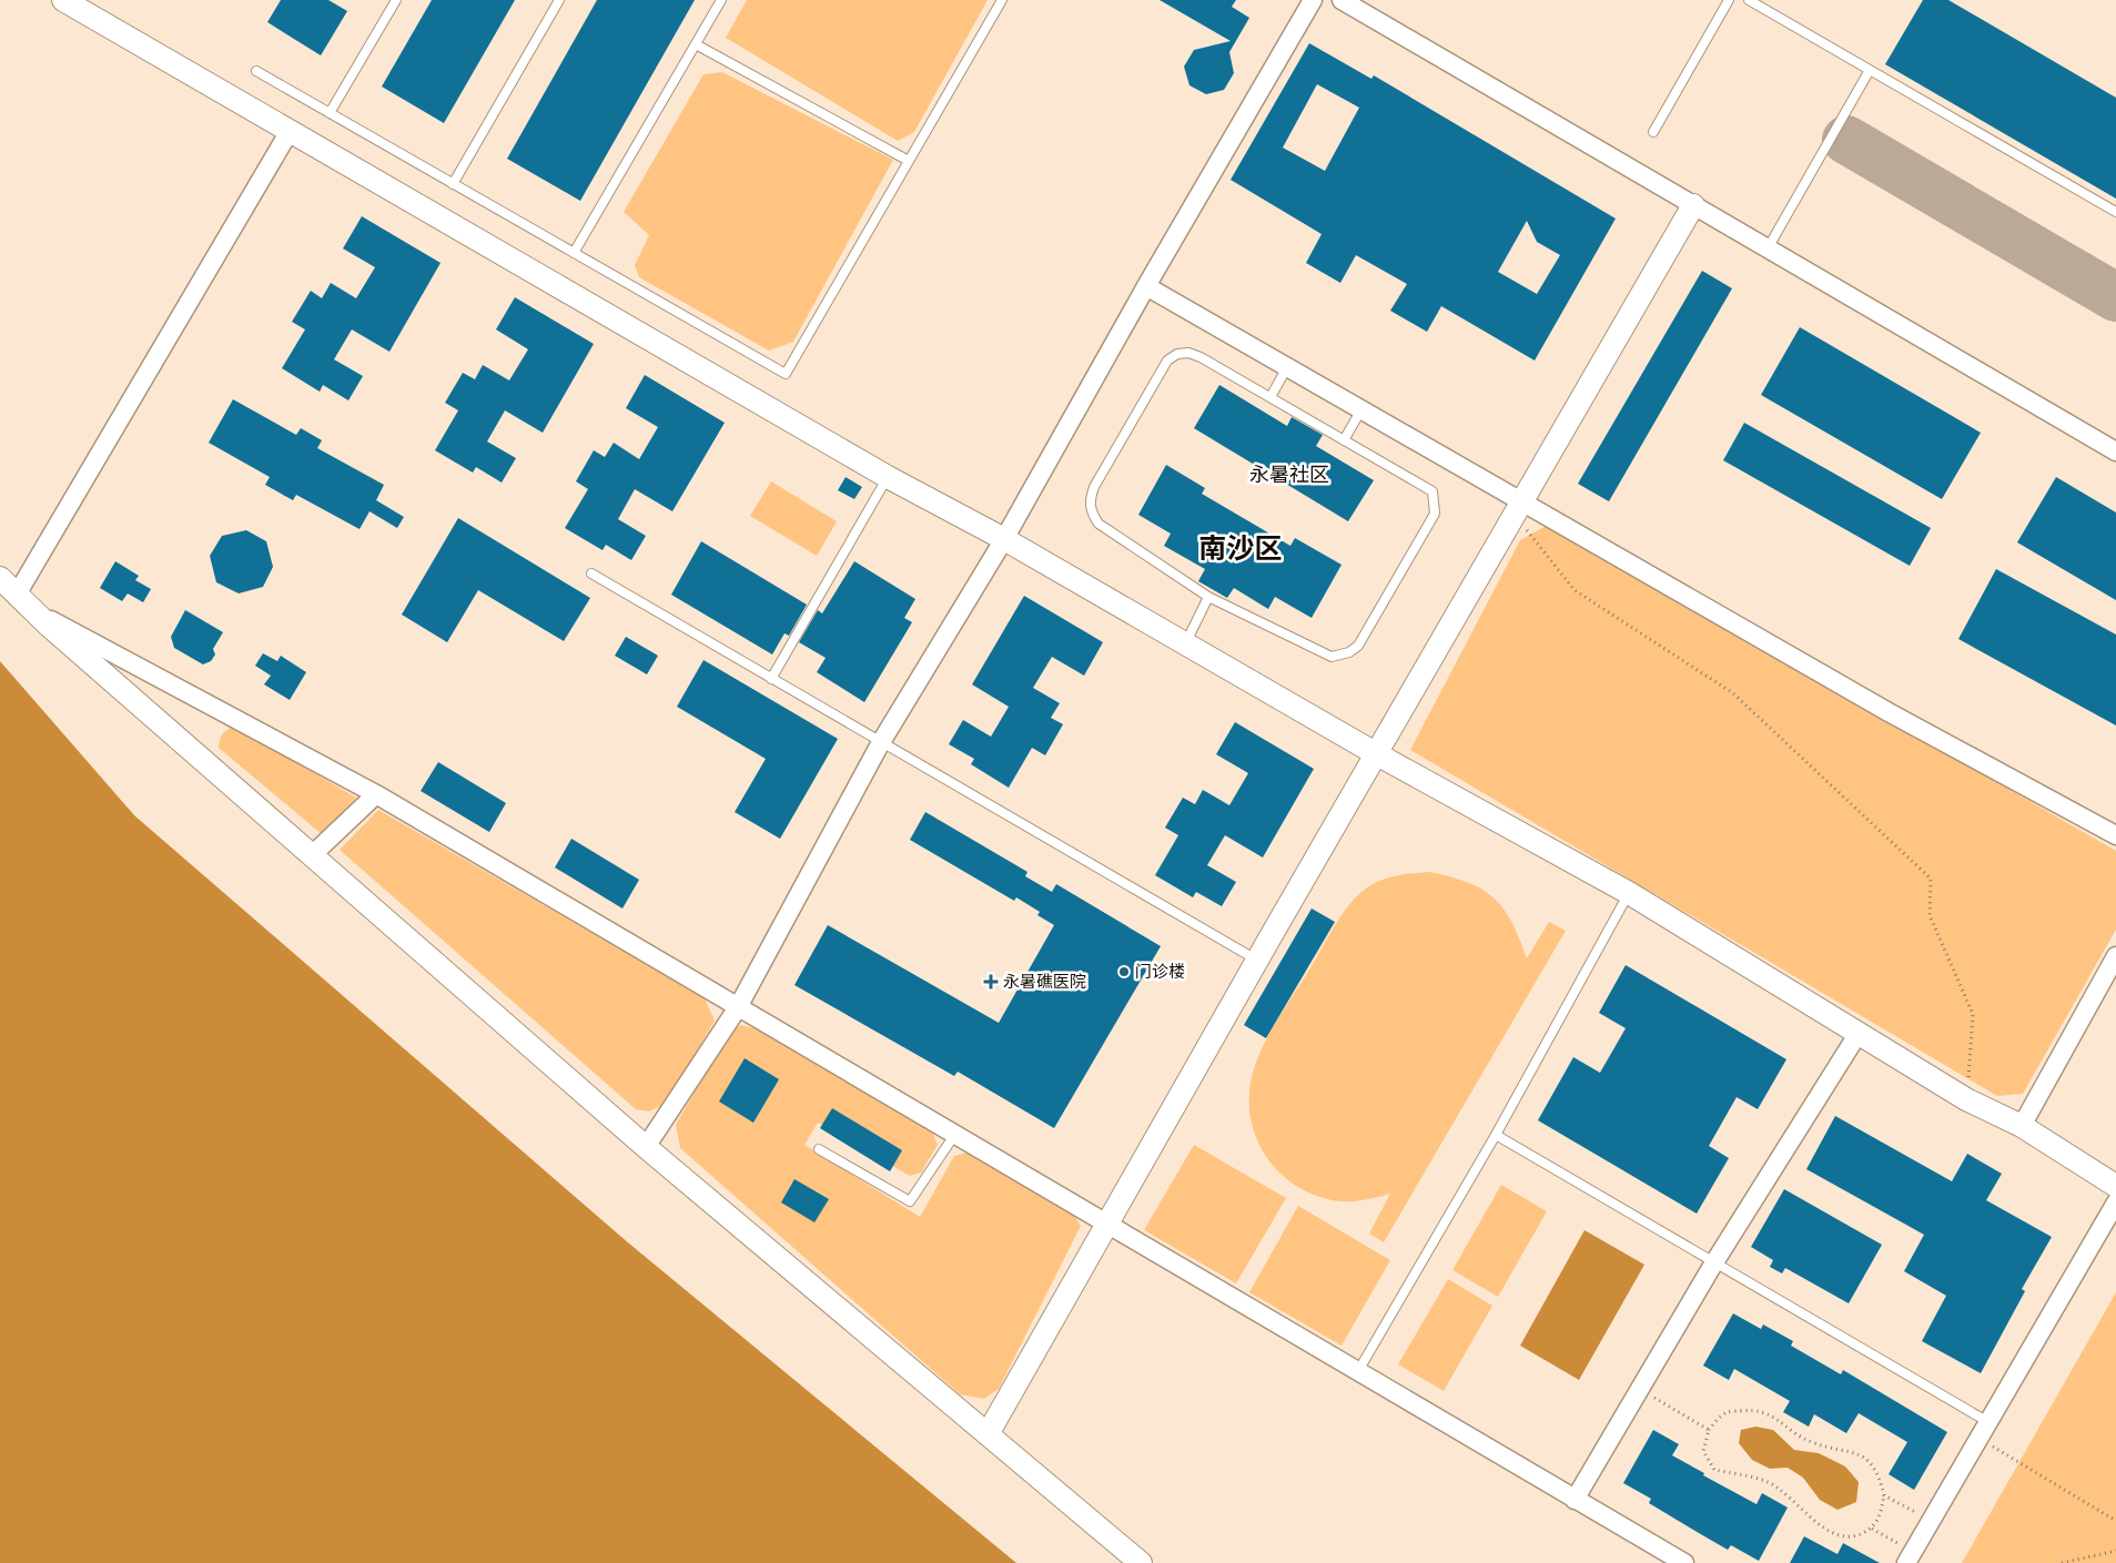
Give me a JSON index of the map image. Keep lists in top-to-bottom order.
{
  "districts": ["永暑社区", "南沙区"],
  "places": {
    "other": ["门诊楼"],
    "health": ["永暑礁医院"]
  }
}
